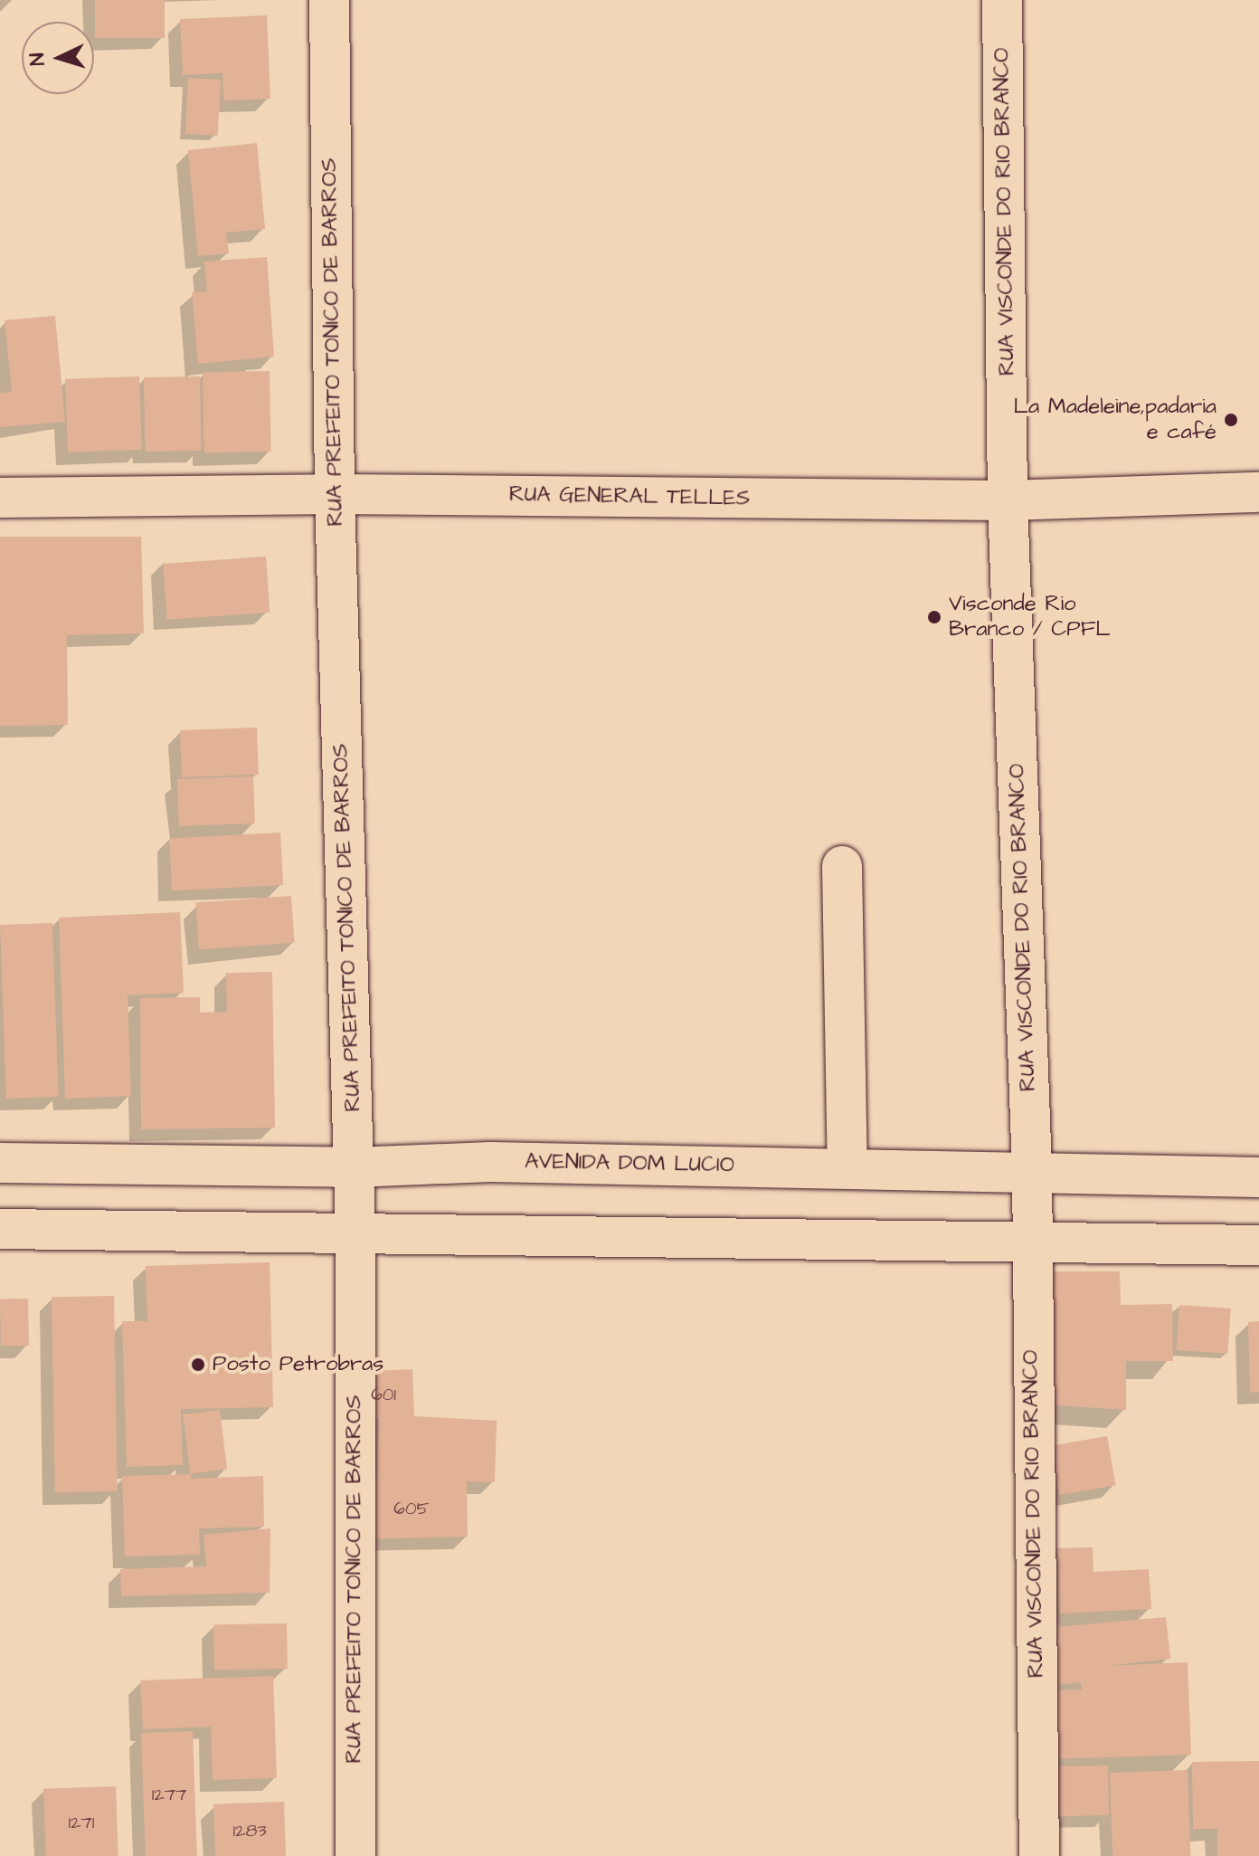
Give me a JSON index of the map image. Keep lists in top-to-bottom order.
{
  "streets": {
    "street": [
      "RUA VISCONDE DO RIO BRANCO",
      "RUA PREFEITO TONICO DE BARROS",
      "RUA GENERAL TELLES",
      "AVENIDA DOM LUCIO"
    ]
  },
  "crossings": [
    ["RUA VISCONDE DO RIO BRANCO", "RUA GENERAL TELLES"],
    ["RUA VISCONDE DO RIO BRANCO", "AVENIDA DOM LUCIO"],
    ["RUA PREFEITO TONICO DE BARROS", "RUA GENERAL TELLES"],
    ["RUA PREFEITO TONICO DE BARROS", "AVENIDA DOM LUCIO"]
  ],
  "places": ["La Madeleine,padaria e café", "Visconde Rio Branco / CPFL", "Posto Petrobras"],
  "house_numbers": [
    "601",
    "605",
    "1277",
    "1271",
    "1283"
  ],
  "north": "left"
}
